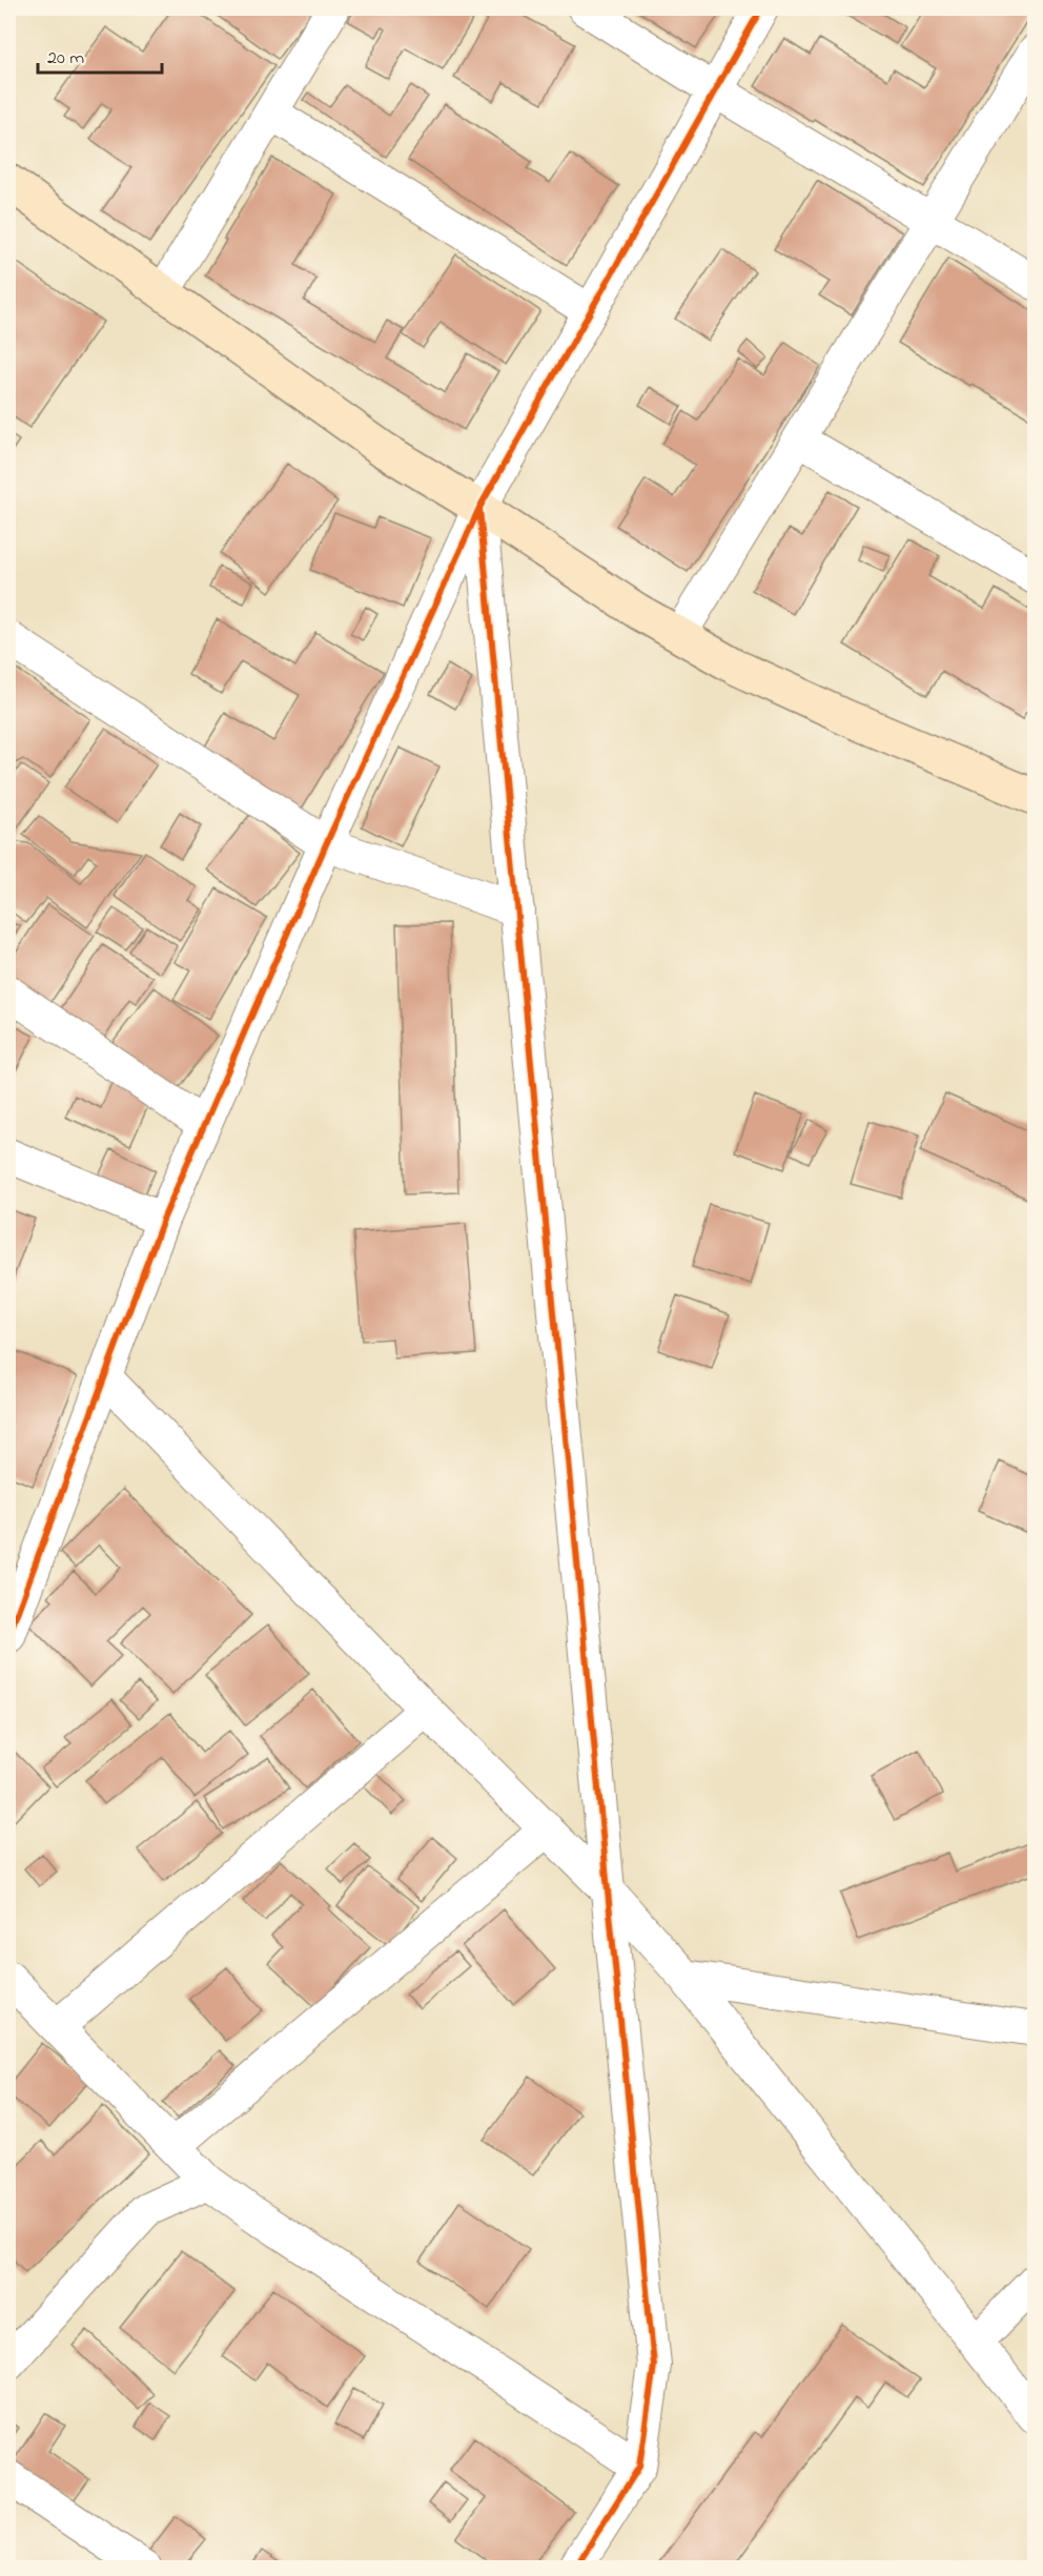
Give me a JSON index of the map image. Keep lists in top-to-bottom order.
{
  "scale_bar": "20 m"
}
